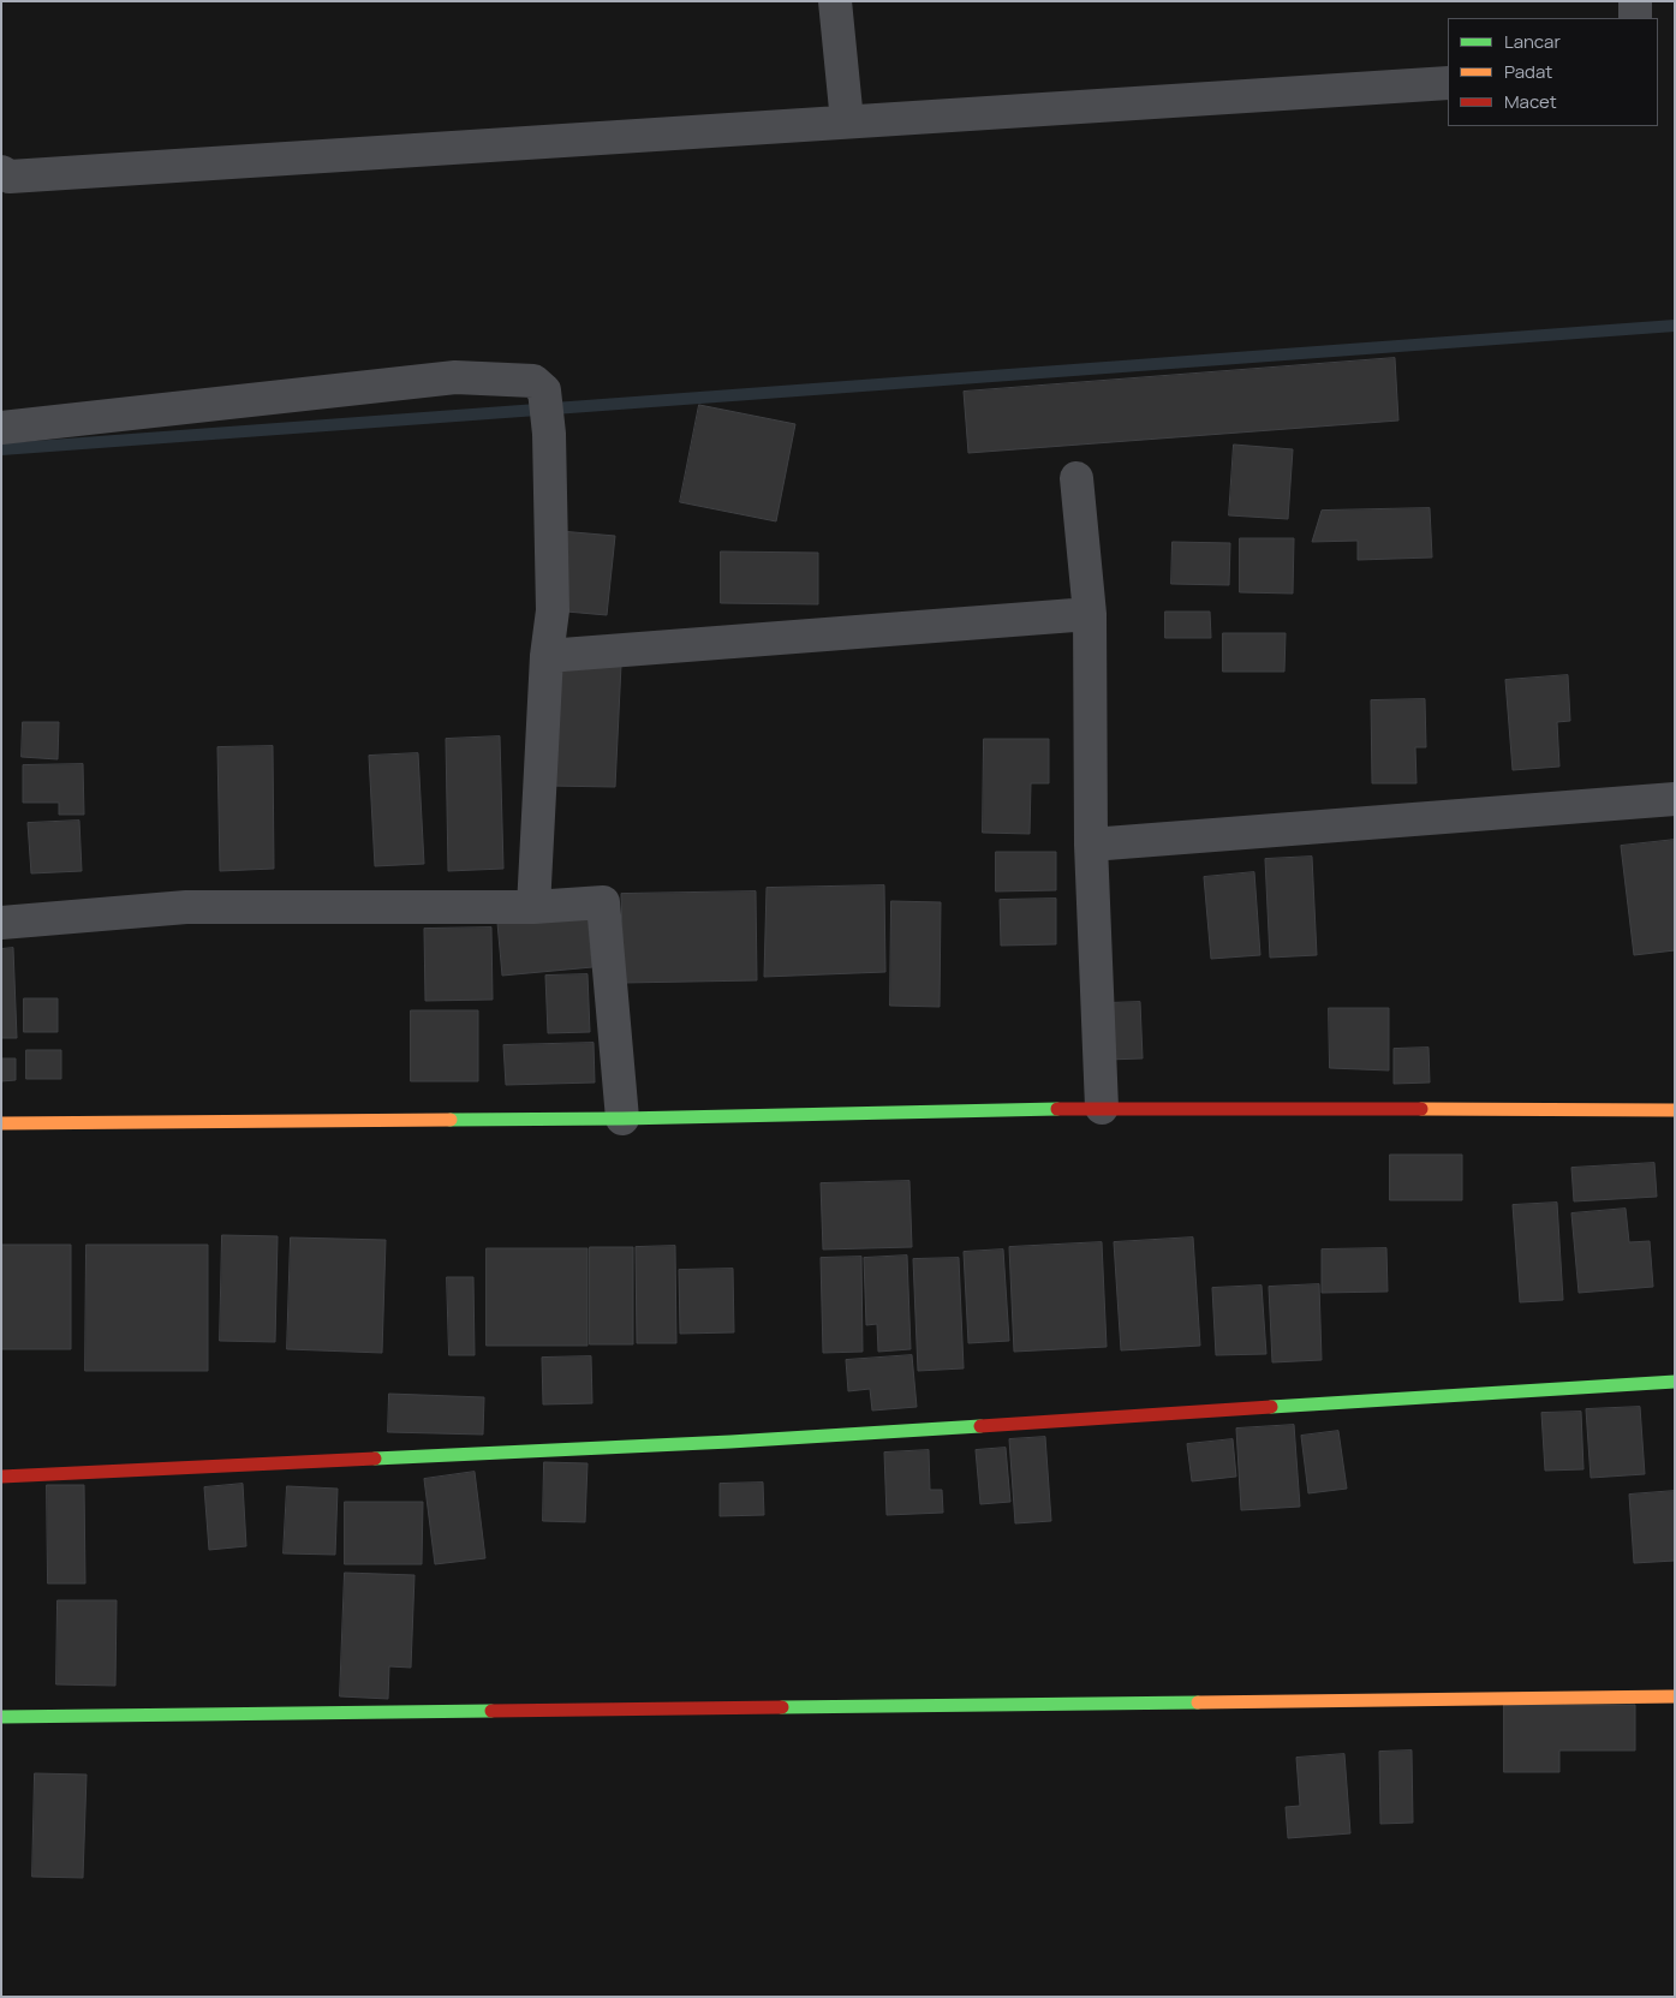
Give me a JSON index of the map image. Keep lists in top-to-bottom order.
{
  "legend": ["Lancar", "Padat", "Macet"]
}
